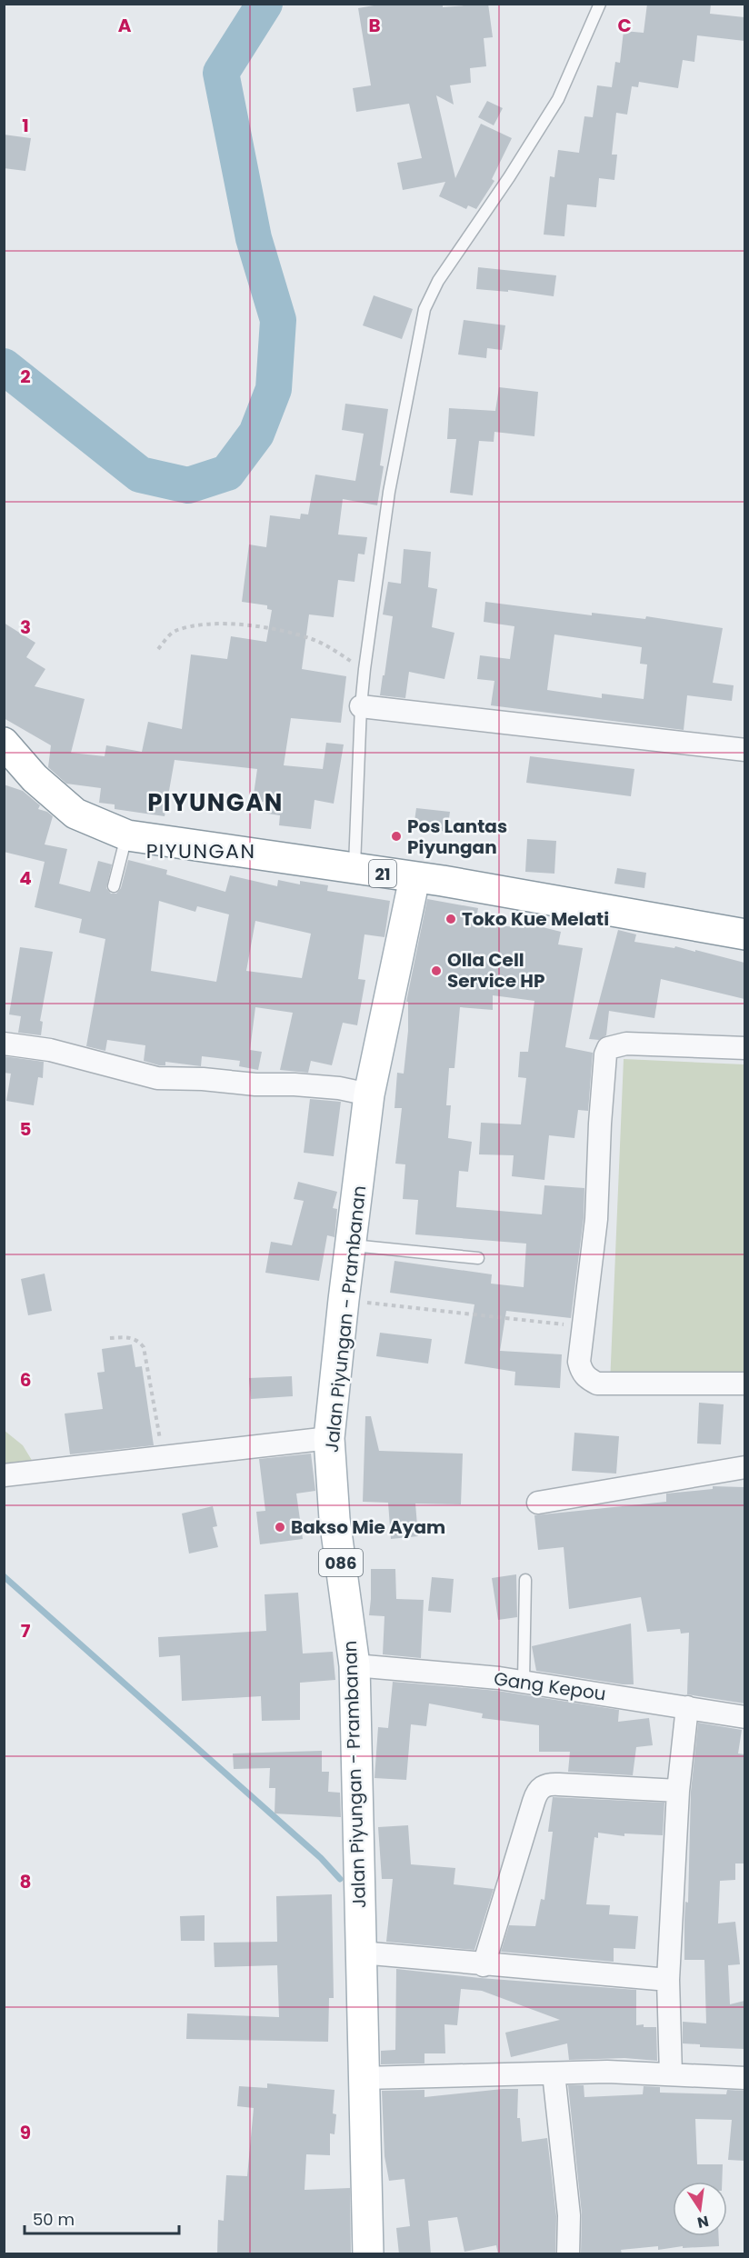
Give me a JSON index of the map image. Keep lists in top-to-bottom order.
{
  "streets": {
    "main road": ["21", "Jalan Piyungan - Prambanan", "086"],
    "street": ["Gang Kepou"]
  },
  "crossings": [
    ["21", "Jalan Piyungan - Prambanan"],
    ["Jalan Piyungan - Prambanan", "Gang Kepou"]
  ],
  "districts": ["PIYUNGAN", "PIYUNGAN"],
  "places": [
    "Pos Lantas Piyungan",
    "Toko Kue Melati",
    "Olla Cell Service HP",
    "Bakso Mie Ayam"
  ],
  "scale_bar": "50 m",
  "north": "bottom",
  "grid": {
    "columns": ["A", "B", "C"],
    "rows": [
      "1",
      "2",
      "3",
      "4",
      "5",
      "6",
      "7",
      "8",
      "9"
    ]
  }
}
